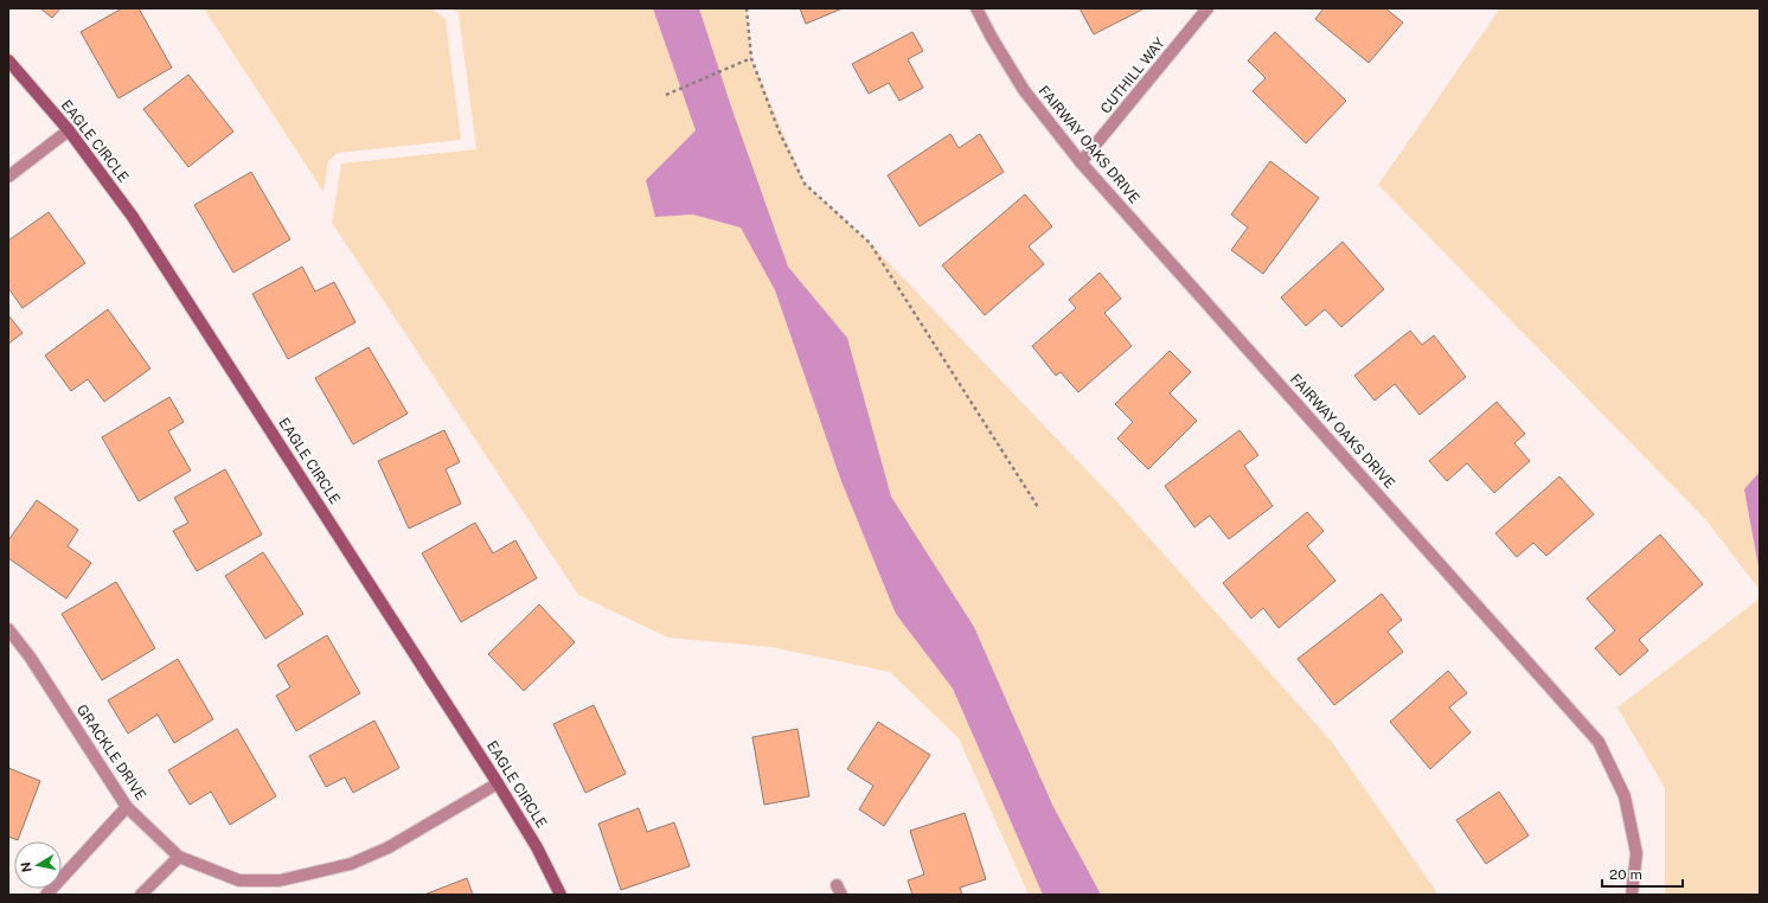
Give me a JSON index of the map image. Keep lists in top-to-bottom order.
{
  "streets": {
    "street": [
      "CUTHILL WAY",
      "EAGLE CIRCLE",
      "FAIRWAY OAKS DRIVE",
      "GRACKLE DRIVE"
    ]
  },
  "crossings": [
    ["CUTHILL WAY", "FAIRWAY OAKS DRIVE"],
    ["EAGLE CIRCLE", "GRACKLE DRIVE"]
  ],
  "scale_bar": "20 m",
  "north": "left"
}
